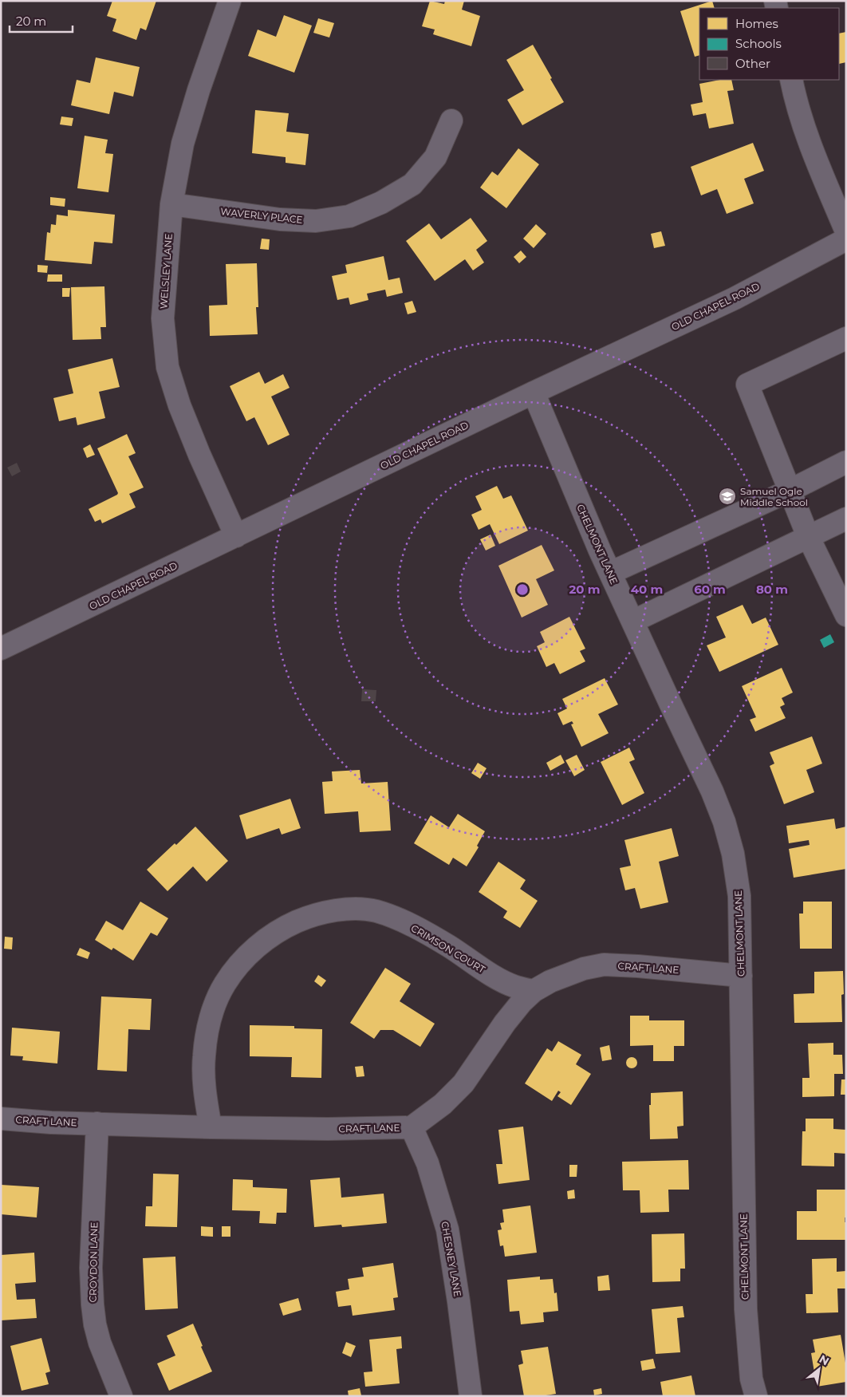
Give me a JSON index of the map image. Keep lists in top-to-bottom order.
{
  "streets": {
    "street": [
      "WAVERLY PLACE",
      "WELSLEY LANE",
      "OLD CHAPEL ROAD",
      "CHELMONT LANE",
      "CRIMSON COURT",
      "CRAFT LANE",
      "CHESNEY LANE",
      "CROYDON LANE"
    ]
  },
  "crossings": [
    ["WAVERLY PLACE", "WELSLEY LANE"],
    ["WELSLEY LANE", "OLD CHAPEL ROAD"],
    ["OLD CHAPEL ROAD", "CHELMONT LANE"],
    ["CHELMONT LANE", "CRAFT LANE"],
    ["CRIMSON COURT", "CRAFT LANE"],
    ["CRAFT LANE", "CHESNEY LANE"],
    ["CRAFT LANE", "CROYDON LANE"]
  ],
  "places": {
    "school or university": ["Samuel Ogle Middle School"]
  },
  "legend": ["Homes", "Schools", "Other"],
  "scale_bar": "20 m",
  "north": "top right",
  "rings": [
    "20 m",
    "40 m",
    "60 m",
    "80 m"
  ]
}
